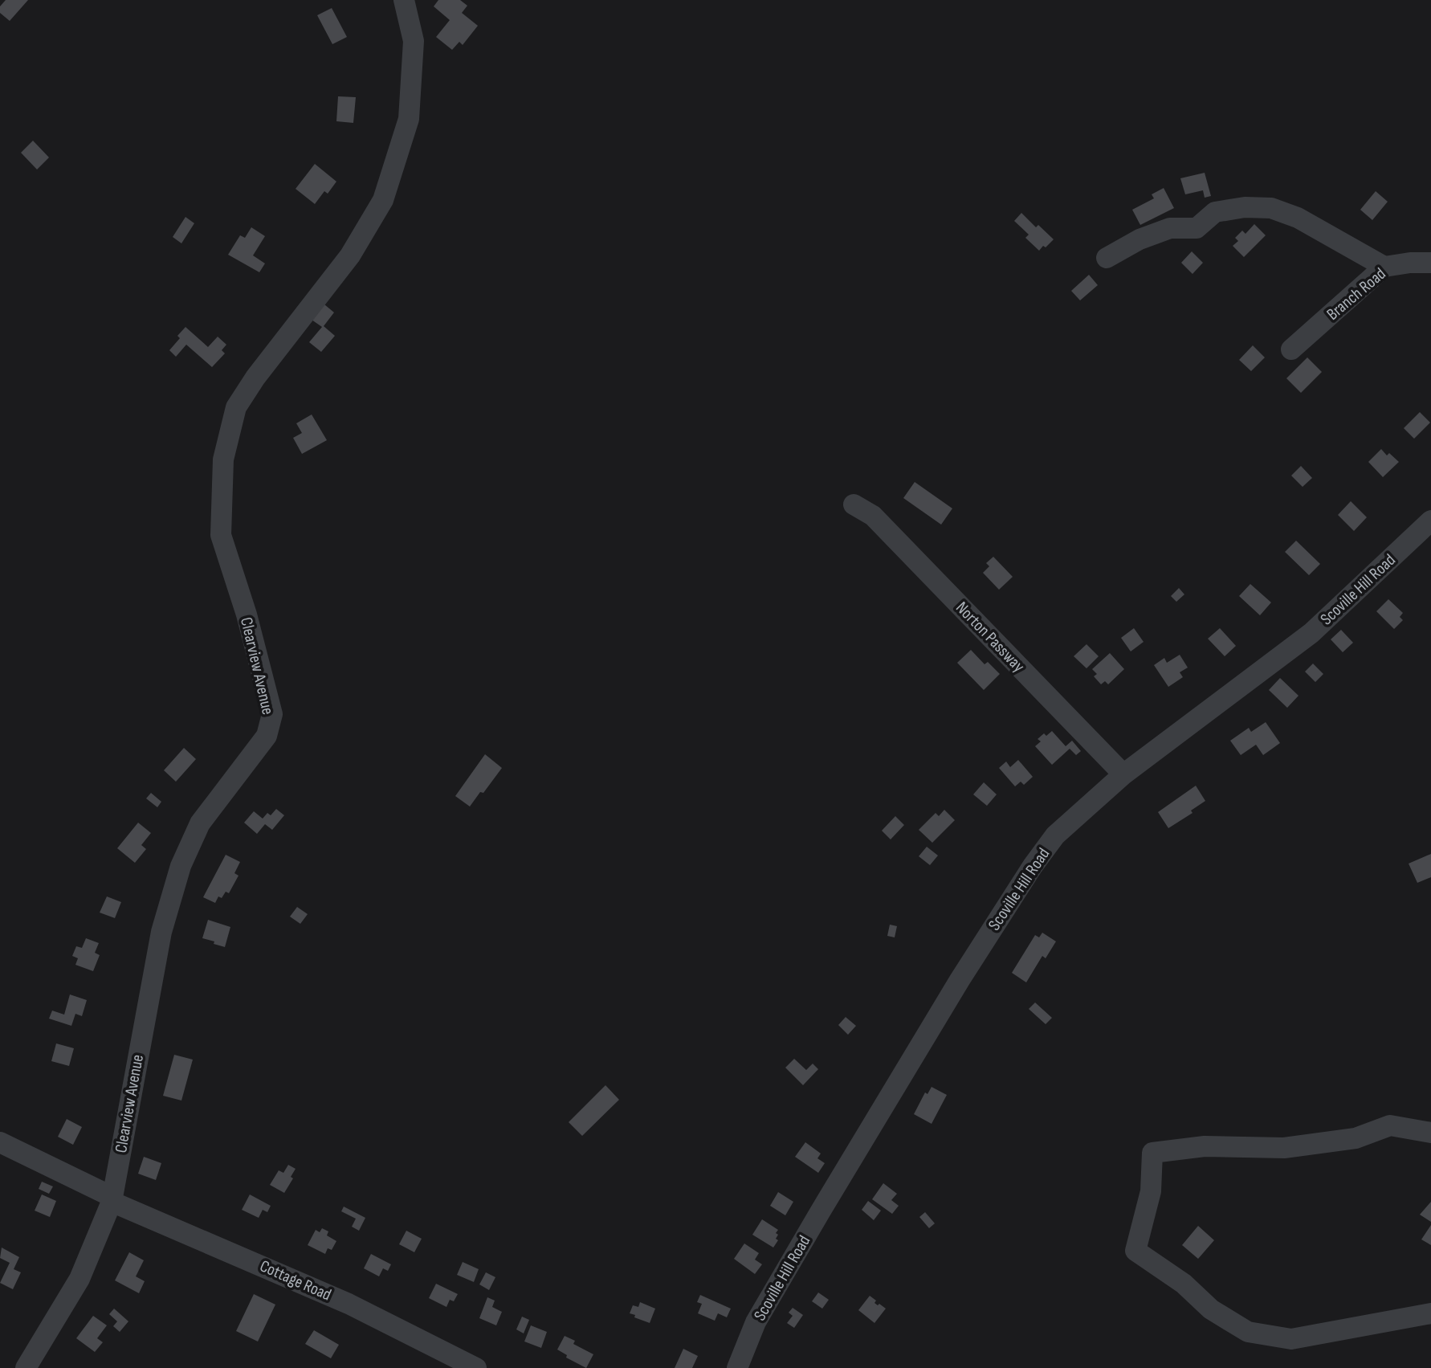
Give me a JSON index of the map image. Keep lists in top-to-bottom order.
{
  "streets": {
    "street": [
      "Branch Road",
      "Scoville Hill Road",
      "Norton Passway",
      "Clearview Avenue",
      "Cottage Road"
    ]
  },
  "crossings": [
    ["Scoville Hill Road", "Norton Passway"],
    ["Clearview Avenue", "Cottage Road"]
  ]
}
